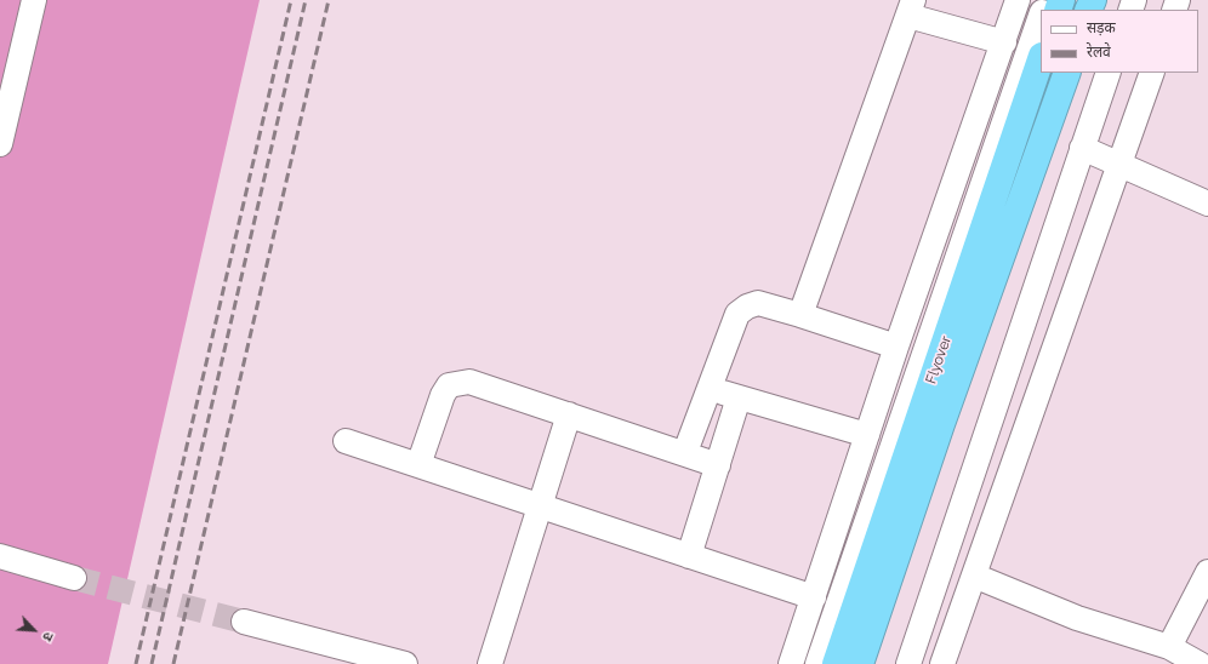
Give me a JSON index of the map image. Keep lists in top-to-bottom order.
{
  "streets": {
    "highway": ["Flyover"]
  },
  "legend": ["सड़क", "रेलवे"],
  "north": "bottom right"
}
